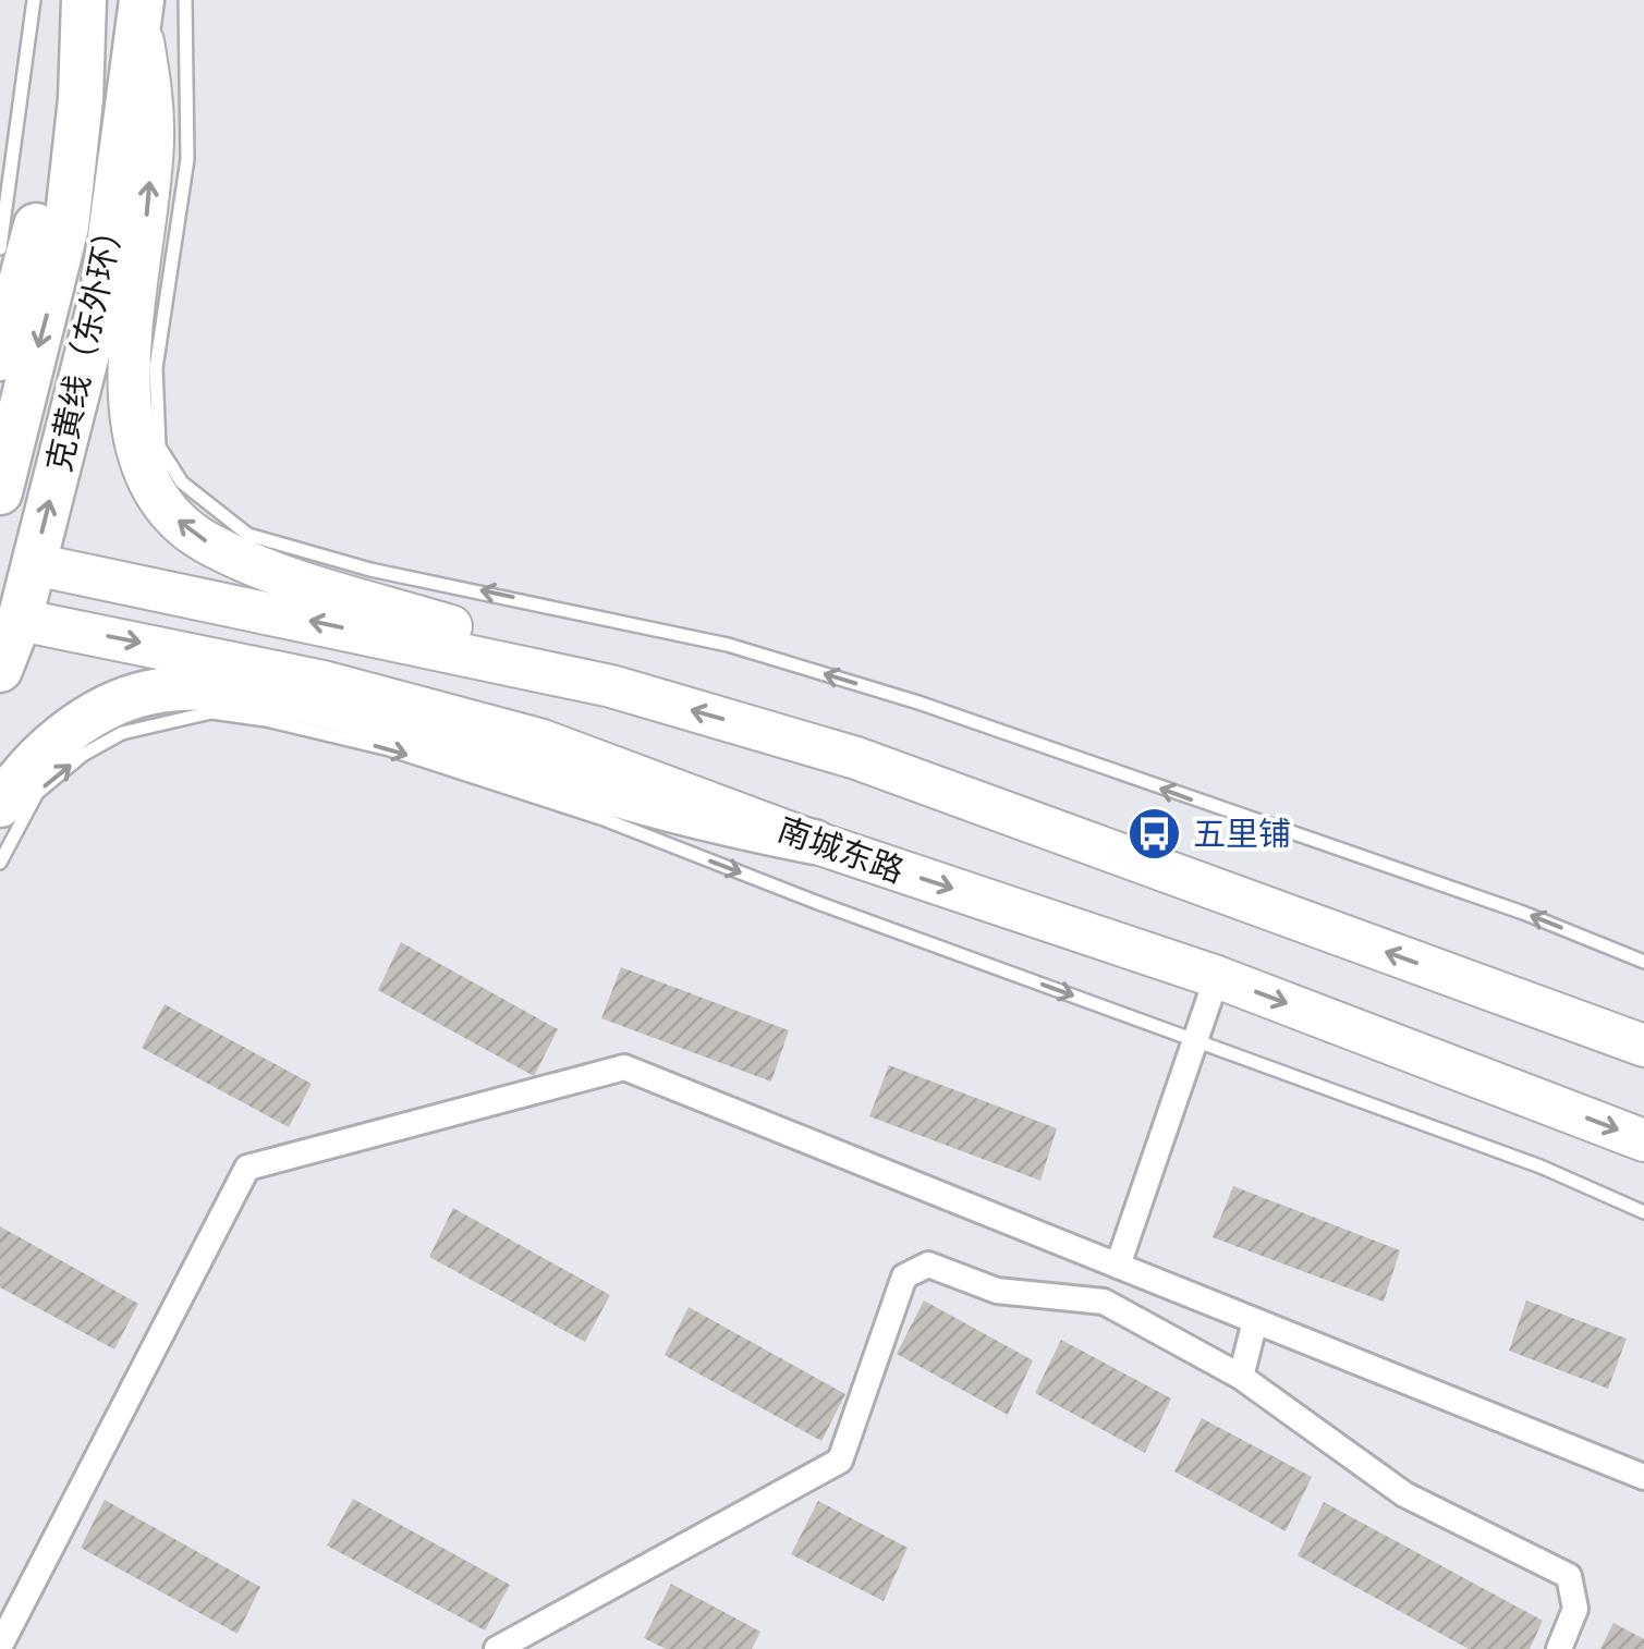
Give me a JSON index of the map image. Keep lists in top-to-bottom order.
{
  "streets": {
    "highway": ["克黄线（东外环）"],
    "main road": ["南城东路"]
  },
  "crossings": [
    ["克黄线（东外环）", "南城东路"]
  ],
  "places": {
    "bus stop": ["五里铺"]
  }
}
